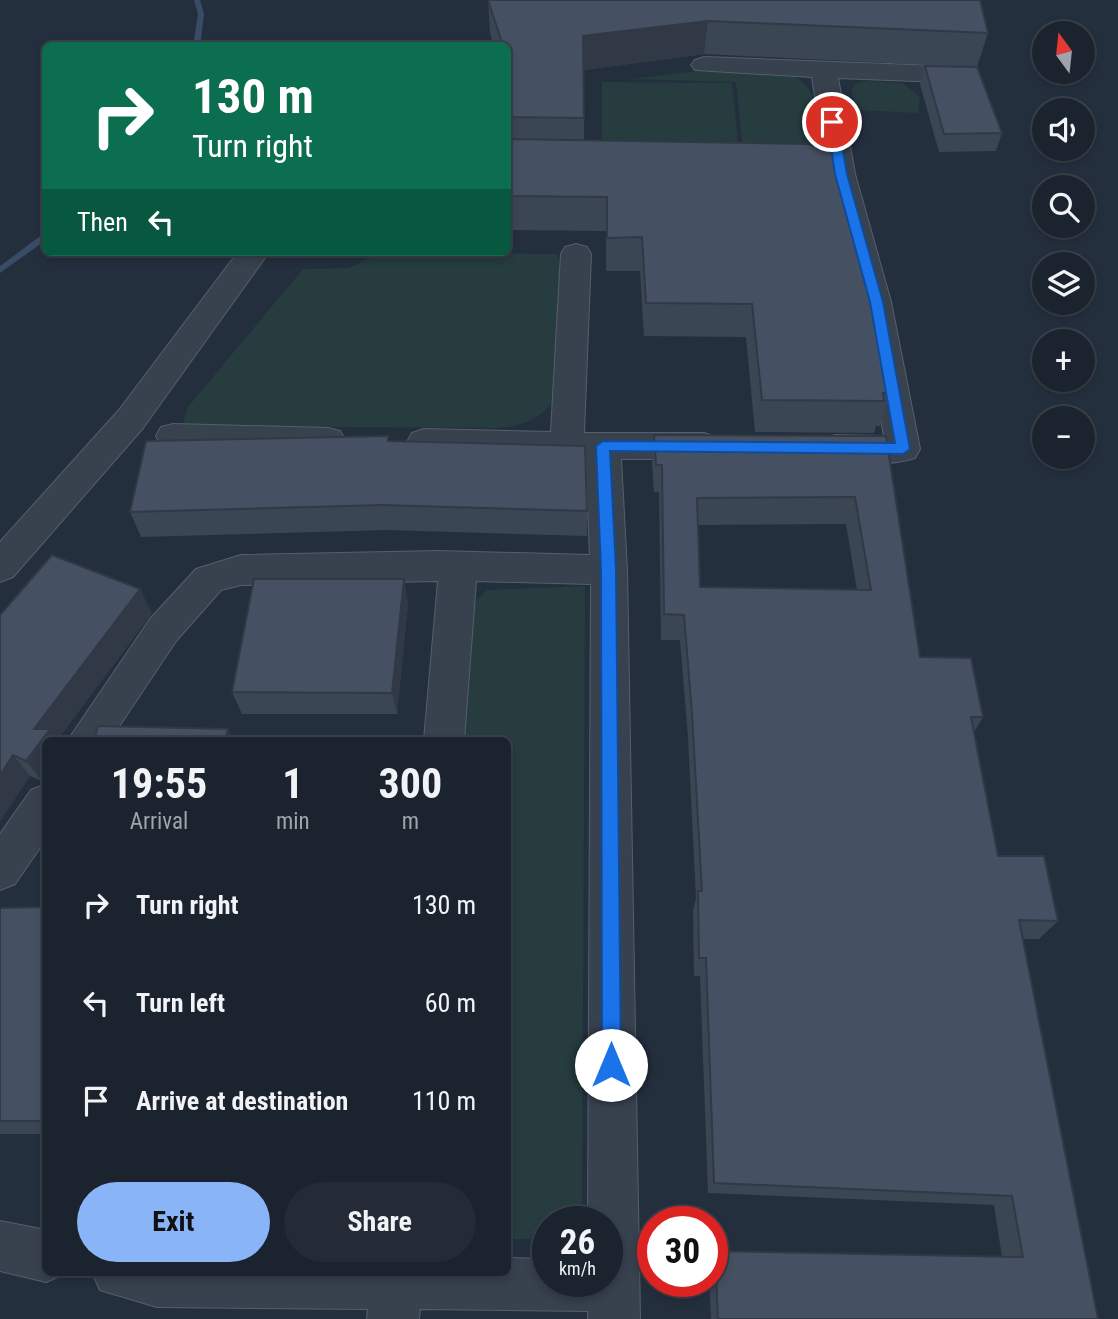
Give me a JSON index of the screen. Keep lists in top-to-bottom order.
{
  "north": "top",
  "page": {
    "map_buttons": ["+", "−"],
    "turn": ["130 m", "Turn right"],
    "then": "Then",
    "eta": [
      "19:55",
      "Arrival",
      "1",
      "min",
      "300",
      "m"
    ],
    "list": [
      {
        "name": "Turn right",
        "value": "130 m"
      },
      {
        "name": "Turn left",
        "value": "60 m"
      },
      {
        "name": "Arrive at destination",
        "value": "110 m"
      }
    ],
    "buttons": ["Exit", "Share"],
    "speed": "26 km/h",
    "limit": "30"
  }
}
